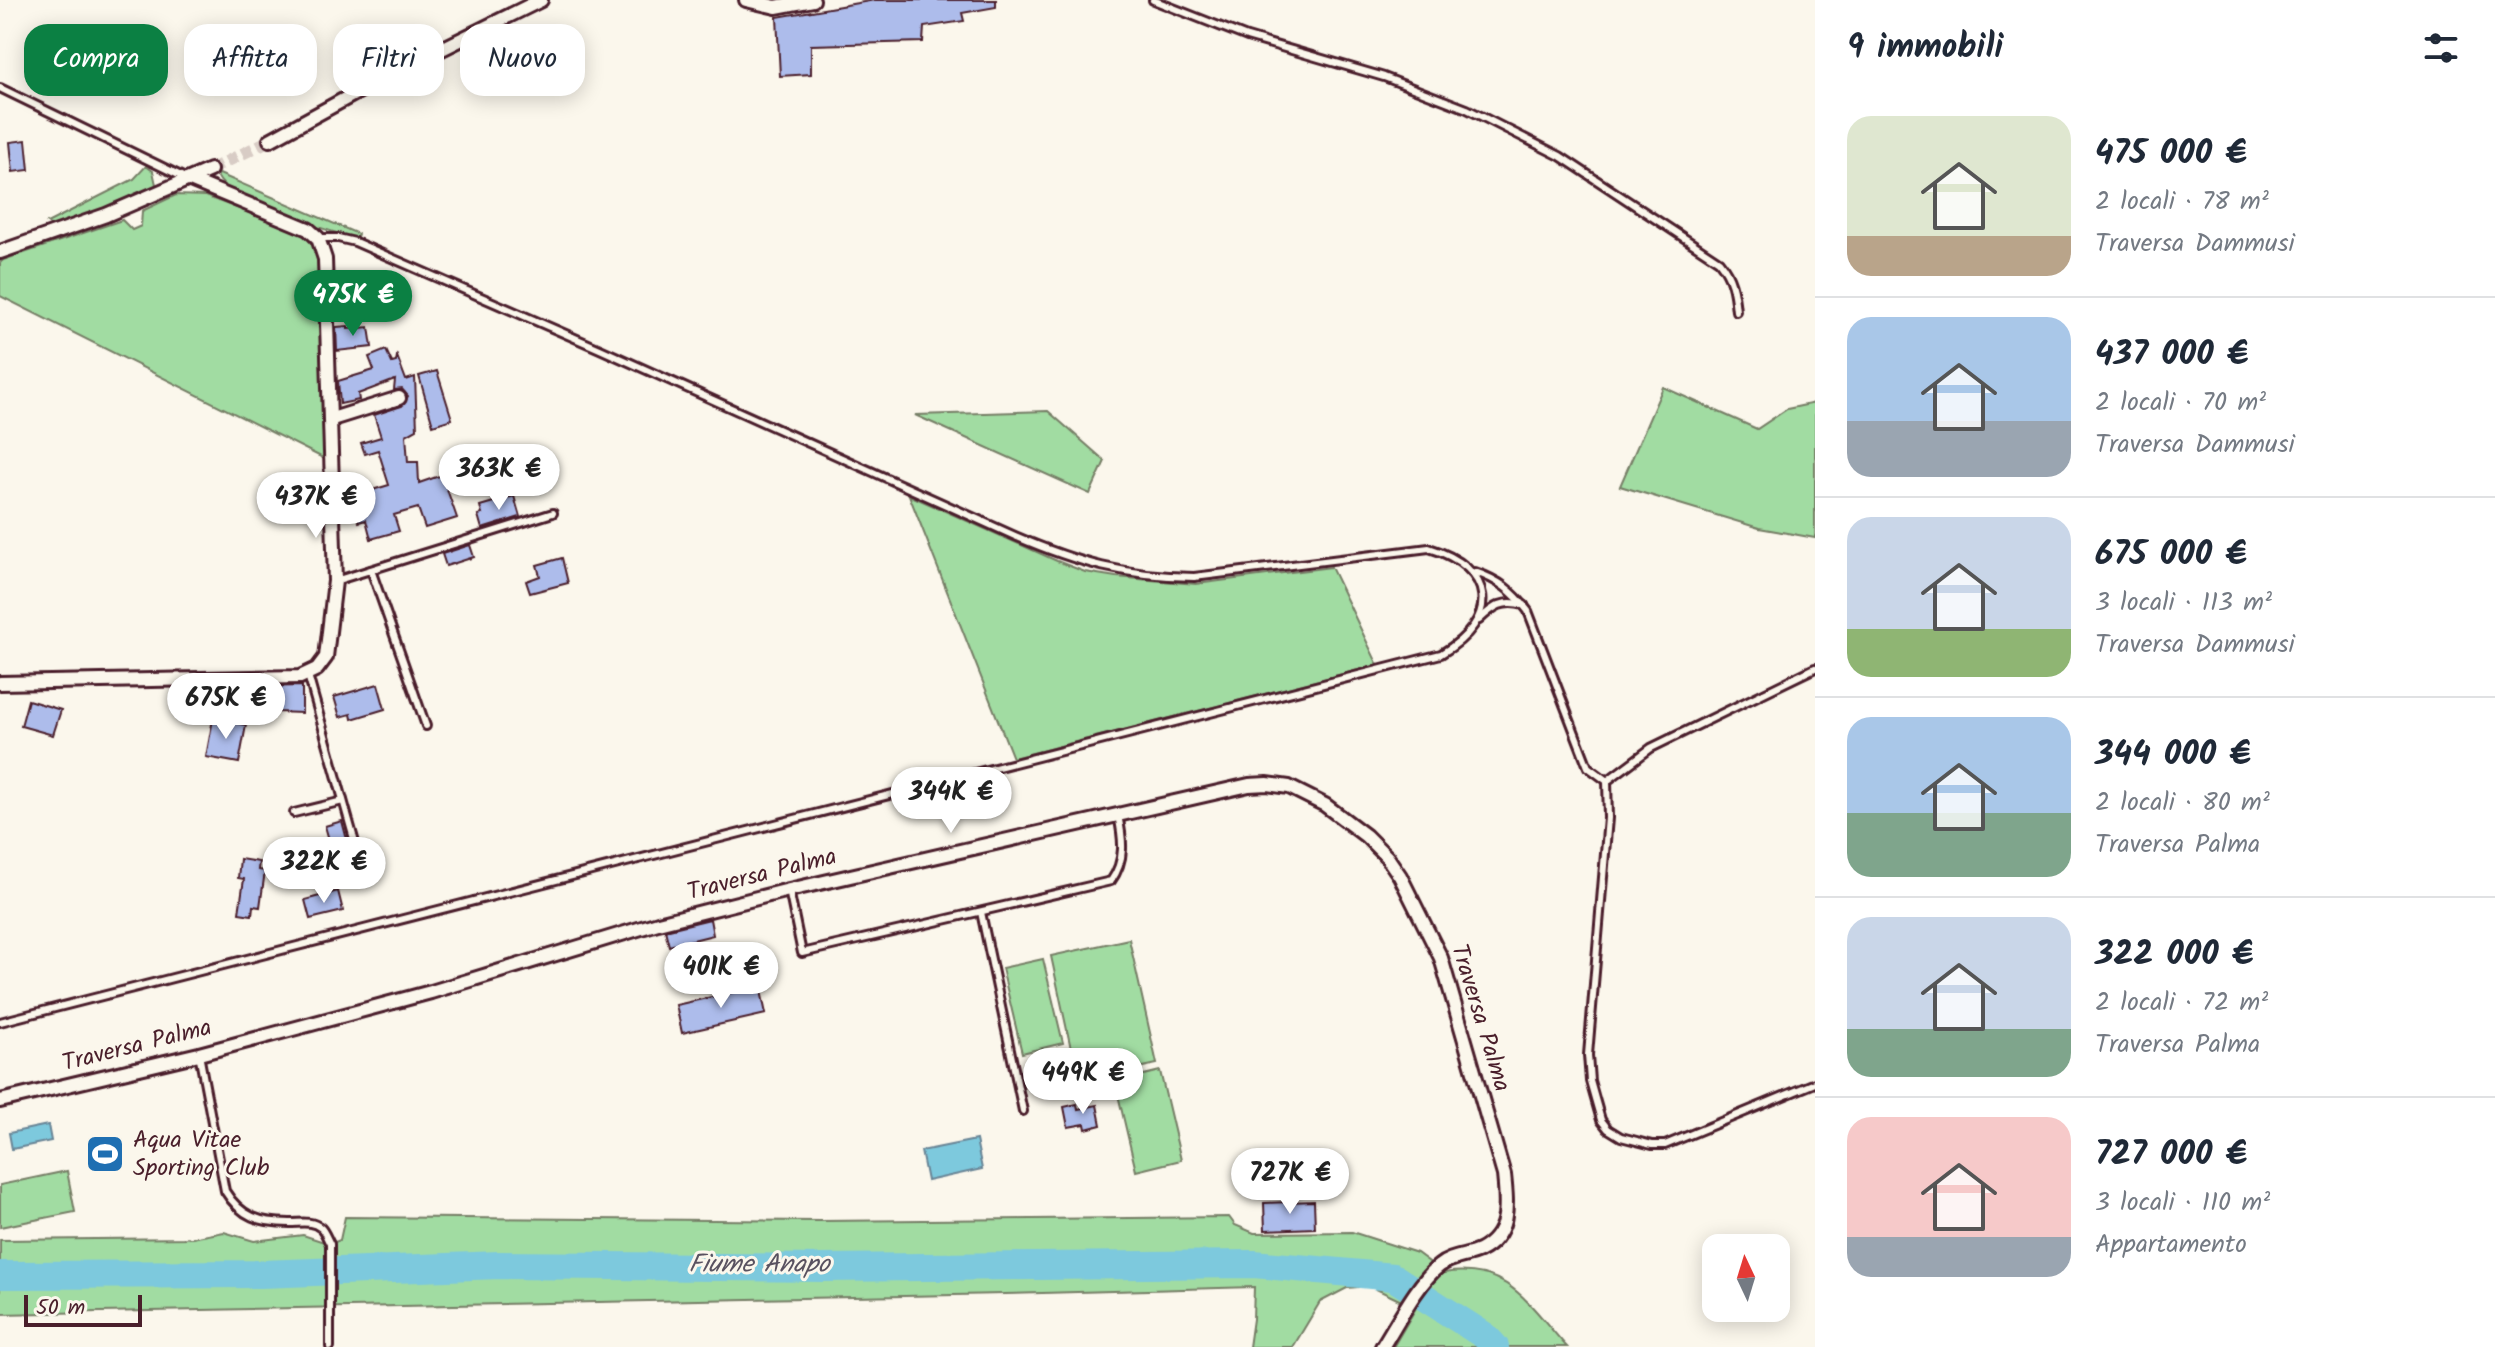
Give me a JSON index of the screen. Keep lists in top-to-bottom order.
{
  "streets": {
    "street": ["Traversa Palma"]
  },
  "water": ["Fiume Anapo"],
  "places": {
    "sports": ["Aqua Vitae Sporting Club"]
  },
  "scale_bar": "50 m",
  "north": "top",
  "page": {
    "heading": "9 immobili",
    "chip": [
      "Compra",
      "Affitta",
      "Filtri",
      "Nuovo"
    ],
    "list": [
      {
        "name": "475 000 €",
        "note": "2 locali · 78 m² · Traversa Dammusi"
      },
      {
        "name": "437 000 €",
        "note": "2 locali · 70 m² · Traversa Dammusi"
      },
      {
        "name": "675 000 €",
        "note": "3 locali · 113 m² · Traversa Dammusi"
      },
      {
        "name": "344 000 €",
        "note": "2 locali · 80 m² · Traversa Palma"
      },
      {
        "name": "322 000 €",
        "note": "2 locali · 72 m² · Traversa Palma"
      },
      {
        "name": "727 000 €",
        "note": "3 locali · 110 m² · Appartamento"
      }
    ],
    "price": [
      "475K €",
      "363K €",
      "437K €",
      "675K €",
      "344K €",
      "322K €",
      "401K €",
      "449K €",
      "727K €"
    ],
    "scale": "50 m"
  }
}
